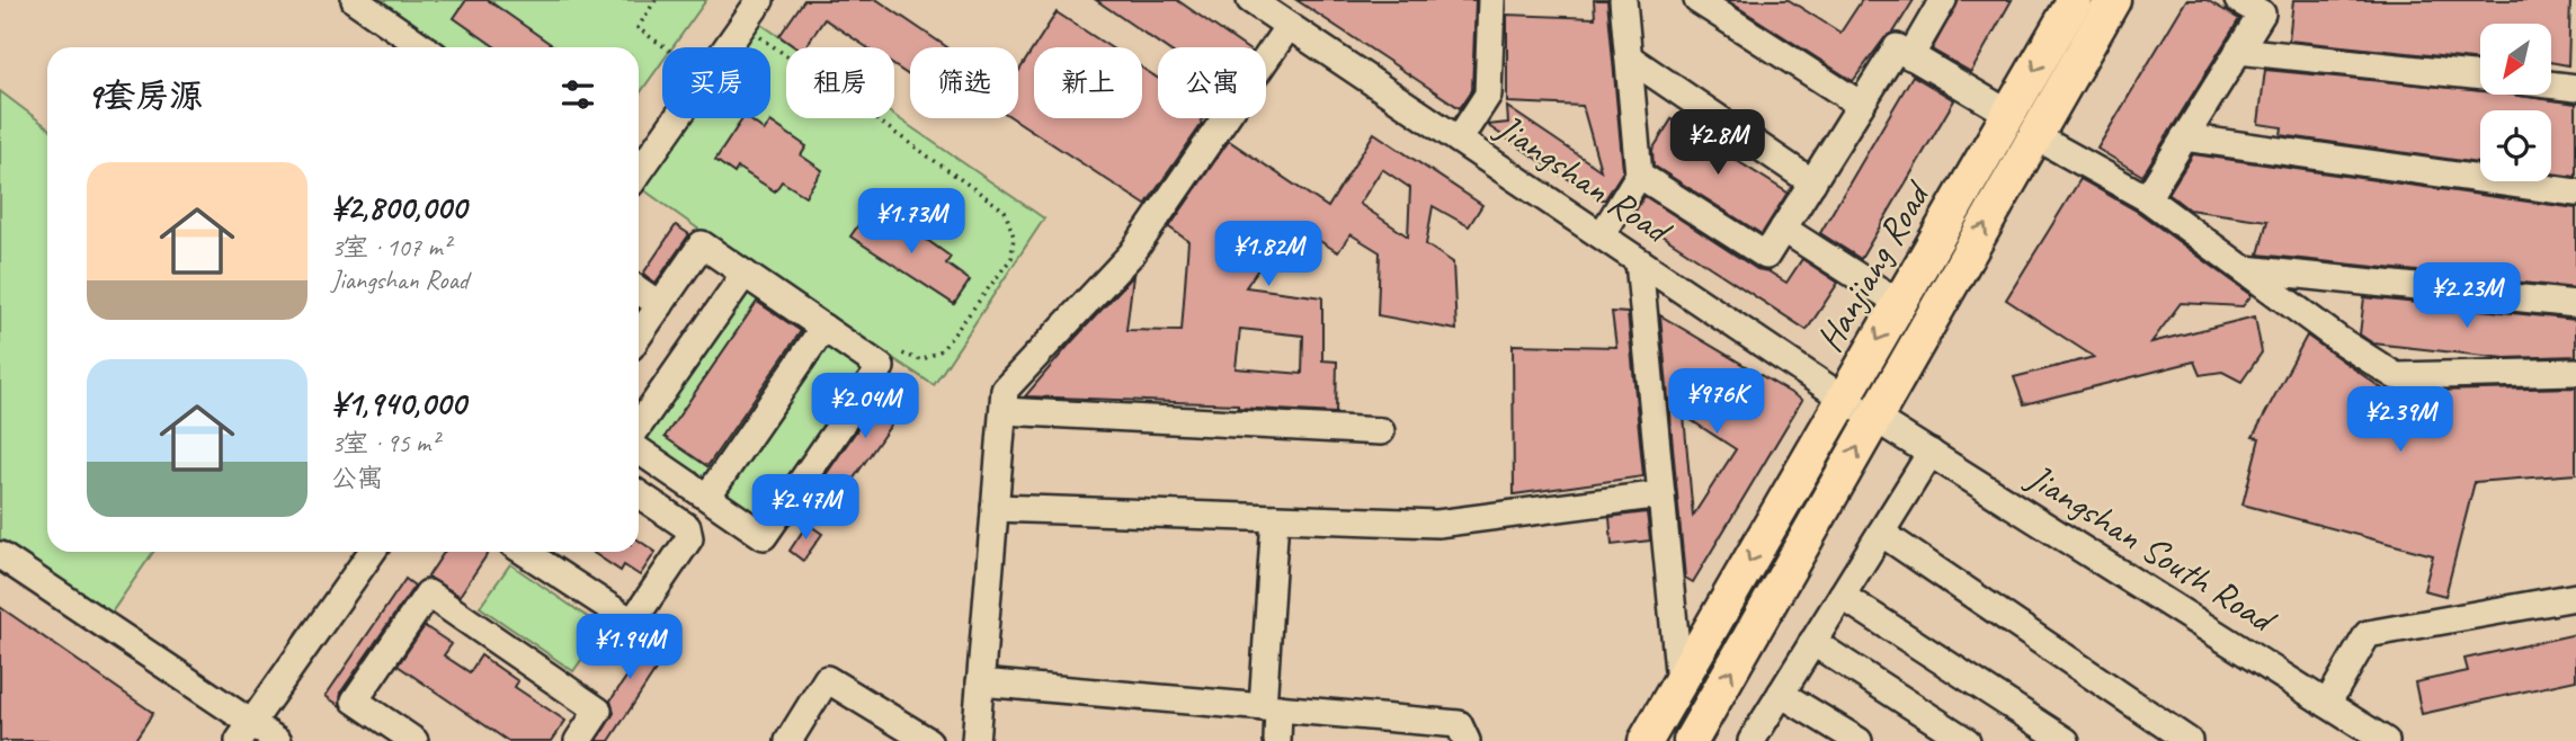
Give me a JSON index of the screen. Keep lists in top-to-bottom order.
{
  "streets": {
    "main road": ["Hanjiang Road"],
    "street": ["Jiangshan Road", "Jiangshan South Road"]
  },
  "crossings": [
    ["Jiangshan Road", "Hanjiang Road"],
    ["Jiangshan Road", "Jiangshan South Road"],
    ["Hanjiang Road", "Jiangshan South Road"]
  ],
  "north": "bottom left",
  "page": {
    "chip": [
      "买房",
      "租房",
      "筛选",
      "新上",
      "公寓"
    ],
    "heading": "9套房源",
    "price": [
      "¥2.8M",
      "¥1.73M",
      "¥1.82M",
      "¥2.23M",
      "¥976K",
      "¥2.04M",
      "¥2.39M",
      "¥2.47M",
      "¥1.94M"
    ],
    "list": [
      {
        "name": "¥2,800,000",
        "note": "3室 · 107 m² · Jiangshan Road"
      },
      {
        "name": "¥1,940,000",
        "note": "3室 · 95 m² · 公寓"
      }
    ]
  }
}
